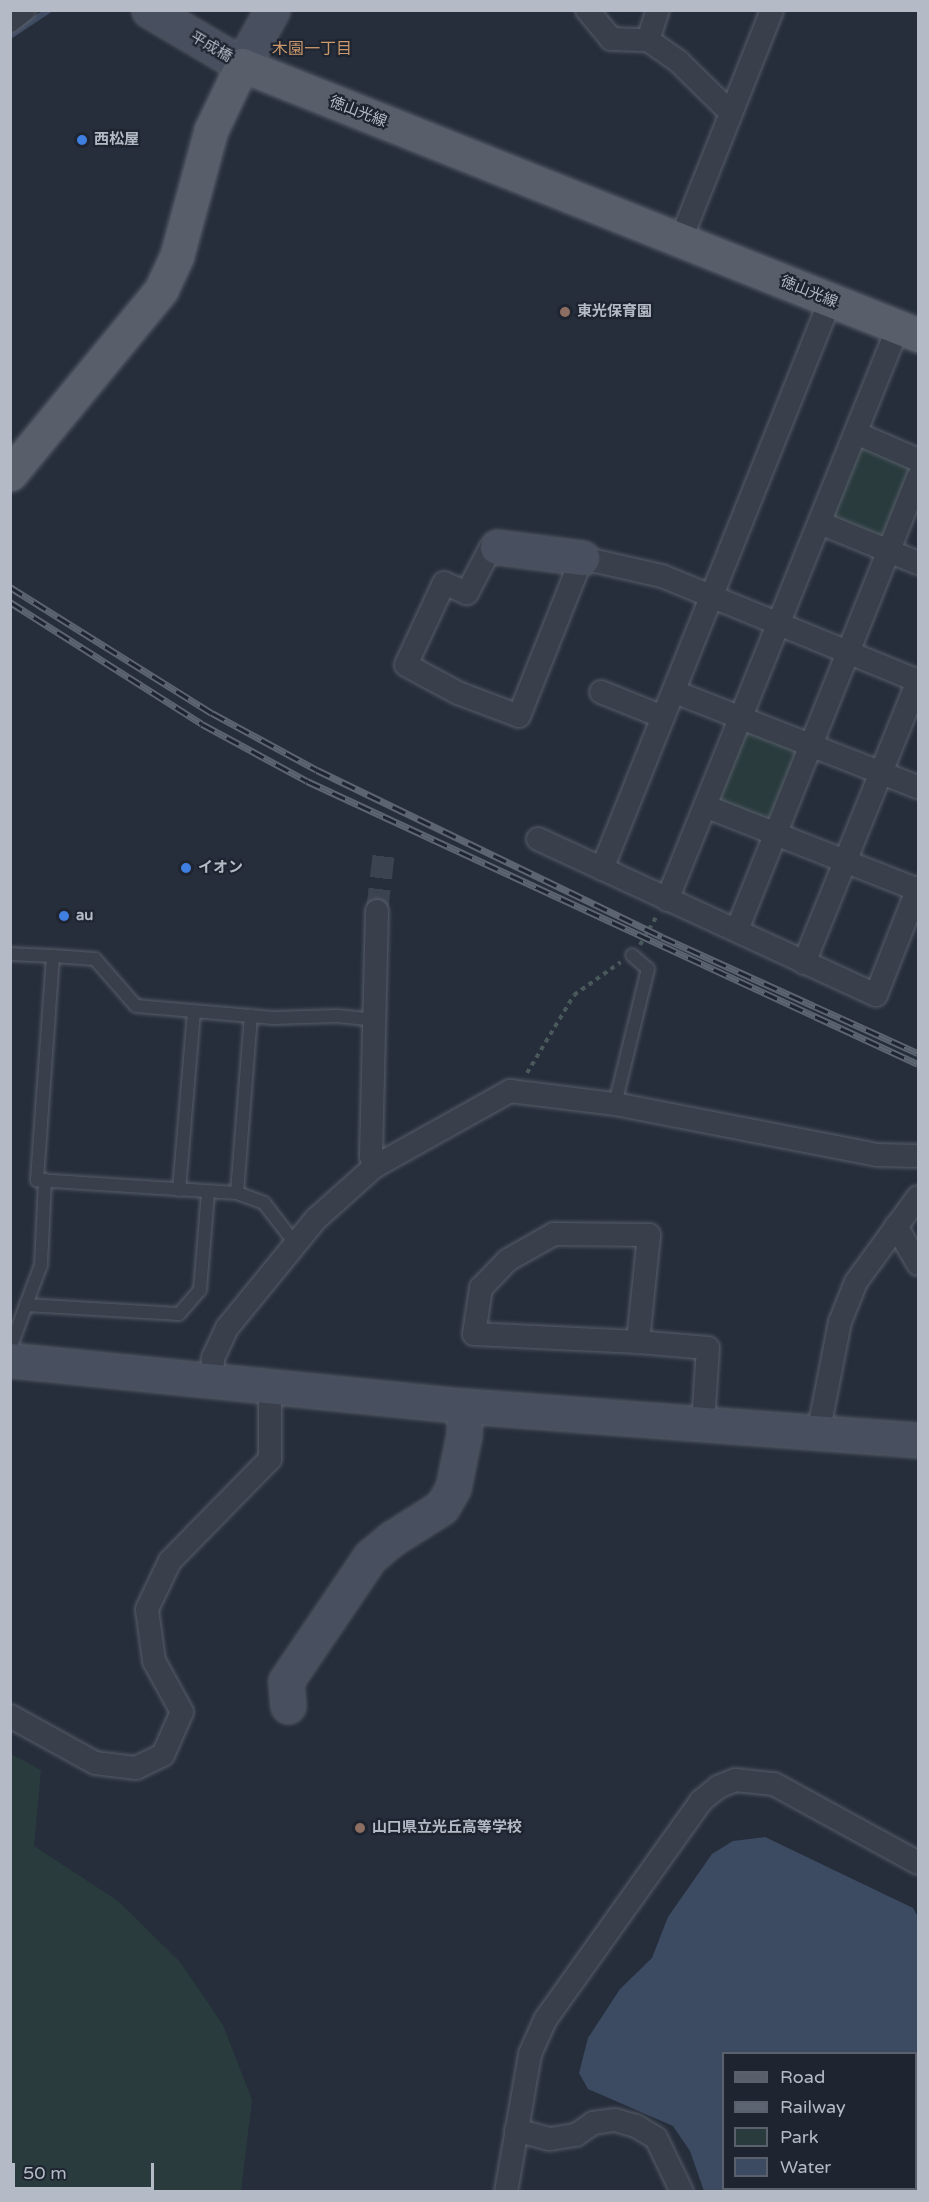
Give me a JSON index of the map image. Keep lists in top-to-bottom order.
{
  "streets": {
    "main road": ["徳山光線"],
    "street": ["平成橋"]
  },
  "crossings": [
    ["平成橋", "徳山光線"]
  ],
  "districts": ["木園一丁目"],
  "places": [
    "西松屋",
    "東光保育園",
    "イオン",
    "au",
    "山口県立光丘高等学校"
  ],
  "legend": [
    "Road",
    "Railway",
    "Park",
    "Water"
  ],
  "scale_bar": "50 m"
}
